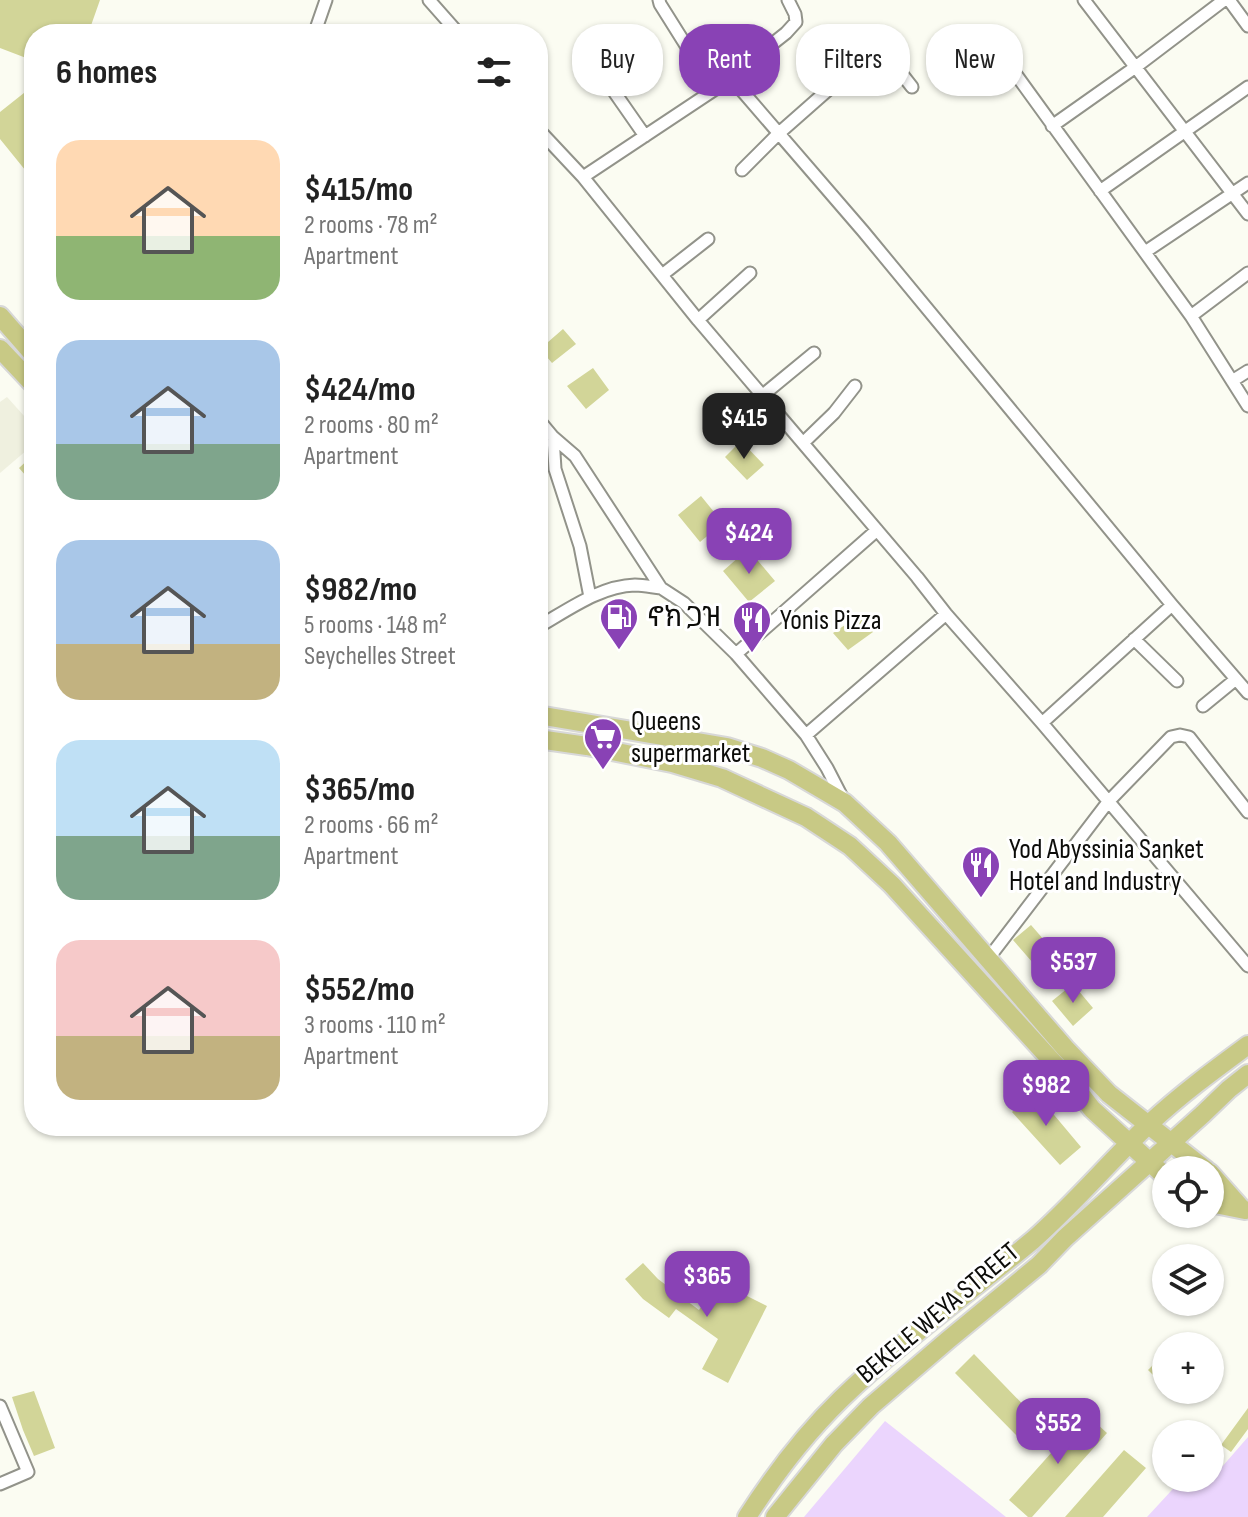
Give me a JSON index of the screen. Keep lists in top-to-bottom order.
{
  "streets": {
    "main road": ["BEKELE WEYA STREET"]
  },
  "places": {
    "fuel station": ["ኖክ ጋዝ"],
    "restaurant": ["Yonis Pizza", "Yod Abyssinia Sanket Hotel and Industry"],
    "supermarket": ["Queens supermarket"]
  },
  "page": {
    "chip": [
      "Buy",
      "Rent",
      "Filters",
      "New"
    ],
    "heading": "6 homes",
    "list": [
      {
        "name": "$415/mo",
        "note": "2 rooms · 78 m² · Apartment"
      },
      {
        "name": "$424/mo",
        "note": "2 rooms · 80 m² · Apartment"
      },
      {
        "name": "$982/mo",
        "note": "5 rooms · 148 m² · Seychelles Street"
      },
      {
        "name": "$365/mo",
        "note": "2 rooms · 66 m² · Apartment"
      },
      {
        "name": "$552/mo",
        "note": "3 rooms · 110 m² · Apartment"
      }
    ],
    "price": [
      "$415",
      "$424",
      "$537",
      "$982",
      "$365",
      "$552"
    ],
    "map_buttons": ["+", "−"]
  }
}
